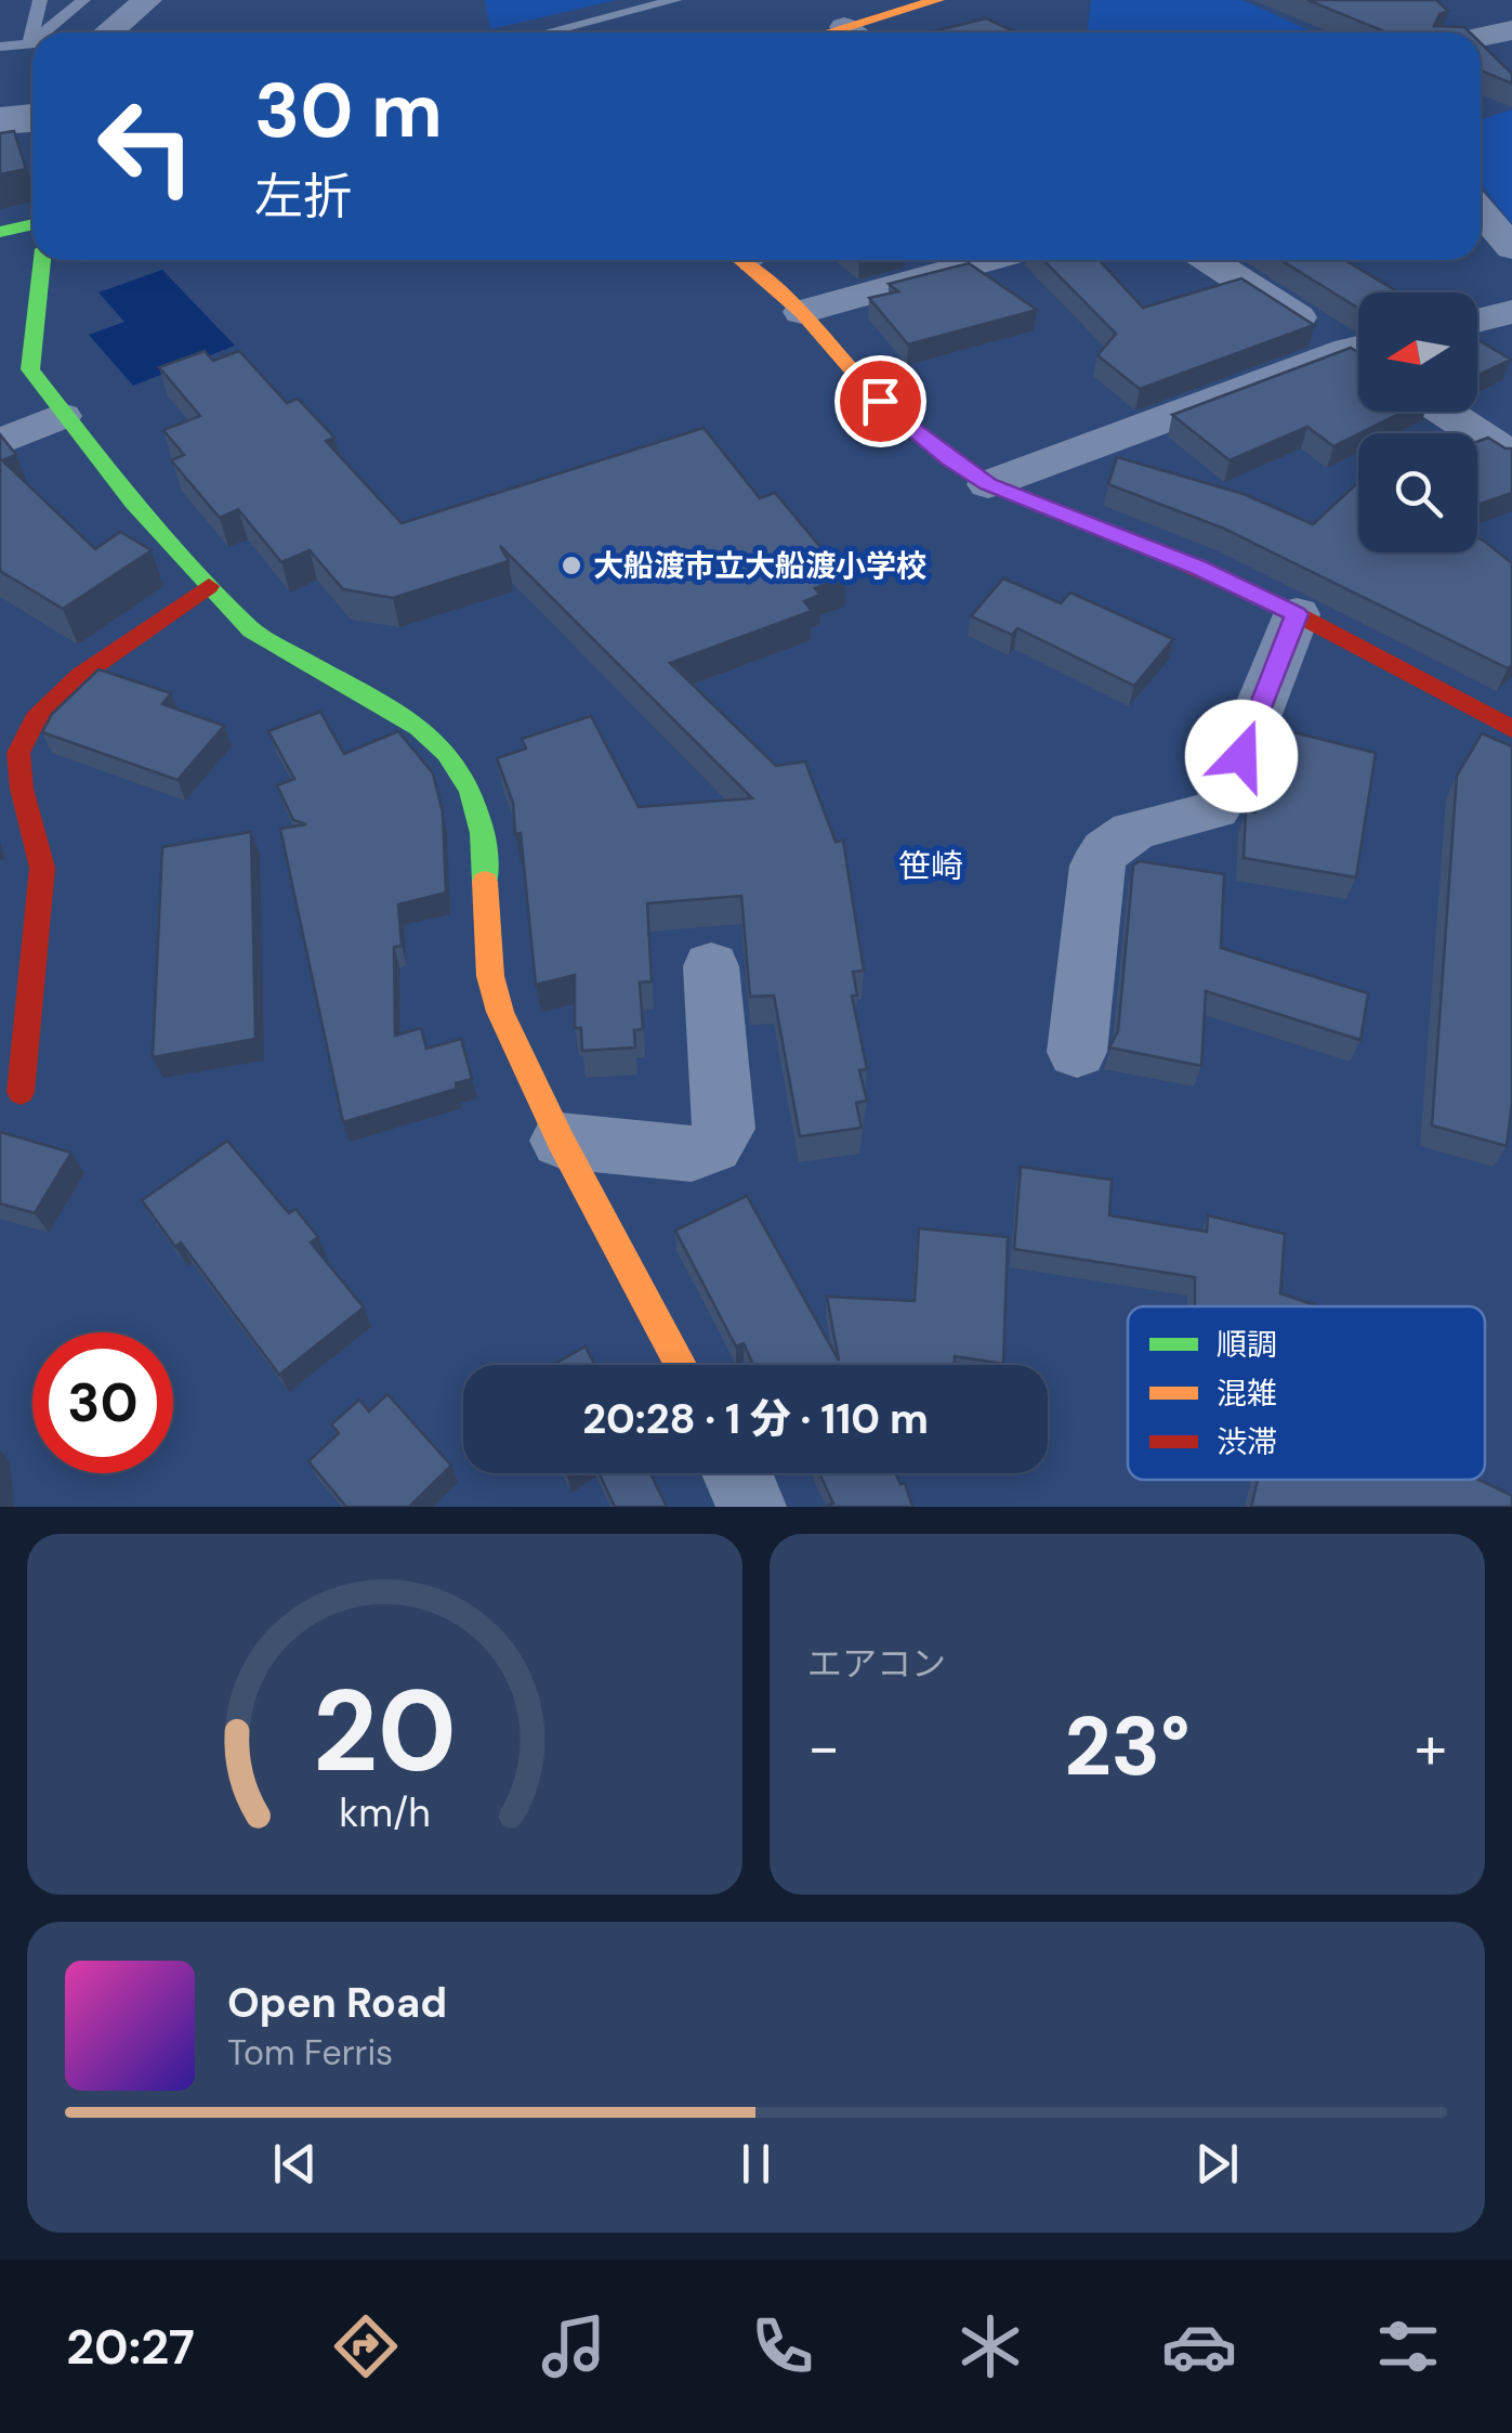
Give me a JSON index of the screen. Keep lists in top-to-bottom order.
{
  "districts": ["笹崎"],
  "places": ["大船渡市立大船渡小学校"],
  "legend": ["順調", "混雑", "渋滞"],
  "north": "left",
  "page": {
    "turn": ["30 m", "左折"],
    "limit": "30",
    "trip": "20:28 · 1 分 · 110 m",
    "tile": "エアコン",
    "heat": ["−", "23°", "+"],
    "song": ["Open Road", "Tom Ferris"],
    "tabs": "20:27",
    "gauge": ["20", "km/h"]
  }
}
